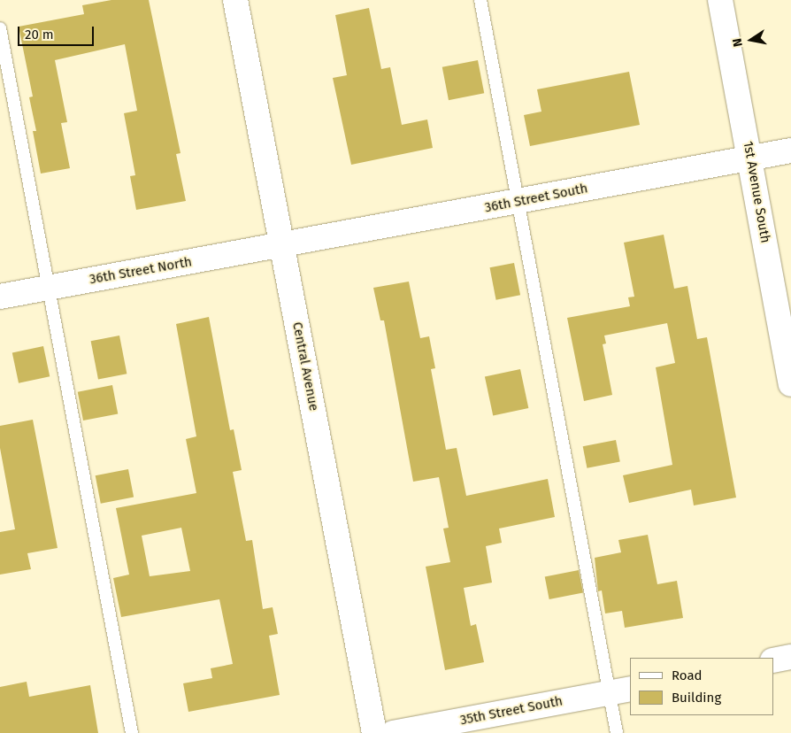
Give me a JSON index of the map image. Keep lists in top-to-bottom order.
{
  "streets": {
    "street": [
      "1st Avenue South",
      "36th Street South",
      "36th Street North",
      "Central Avenue",
      "35th Street South"
    ]
  },
  "crossings": [
    ["1st Avenue South", "36th Street South"],
    ["36th Street South", "36th Street North"],
    ["36th Street South", "Central Avenue"],
    ["36th Street North", "Central Avenue"]
  ],
  "legend": ["Road", "Building"],
  "scale_bar": "20 m",
  "north": "left"
}
